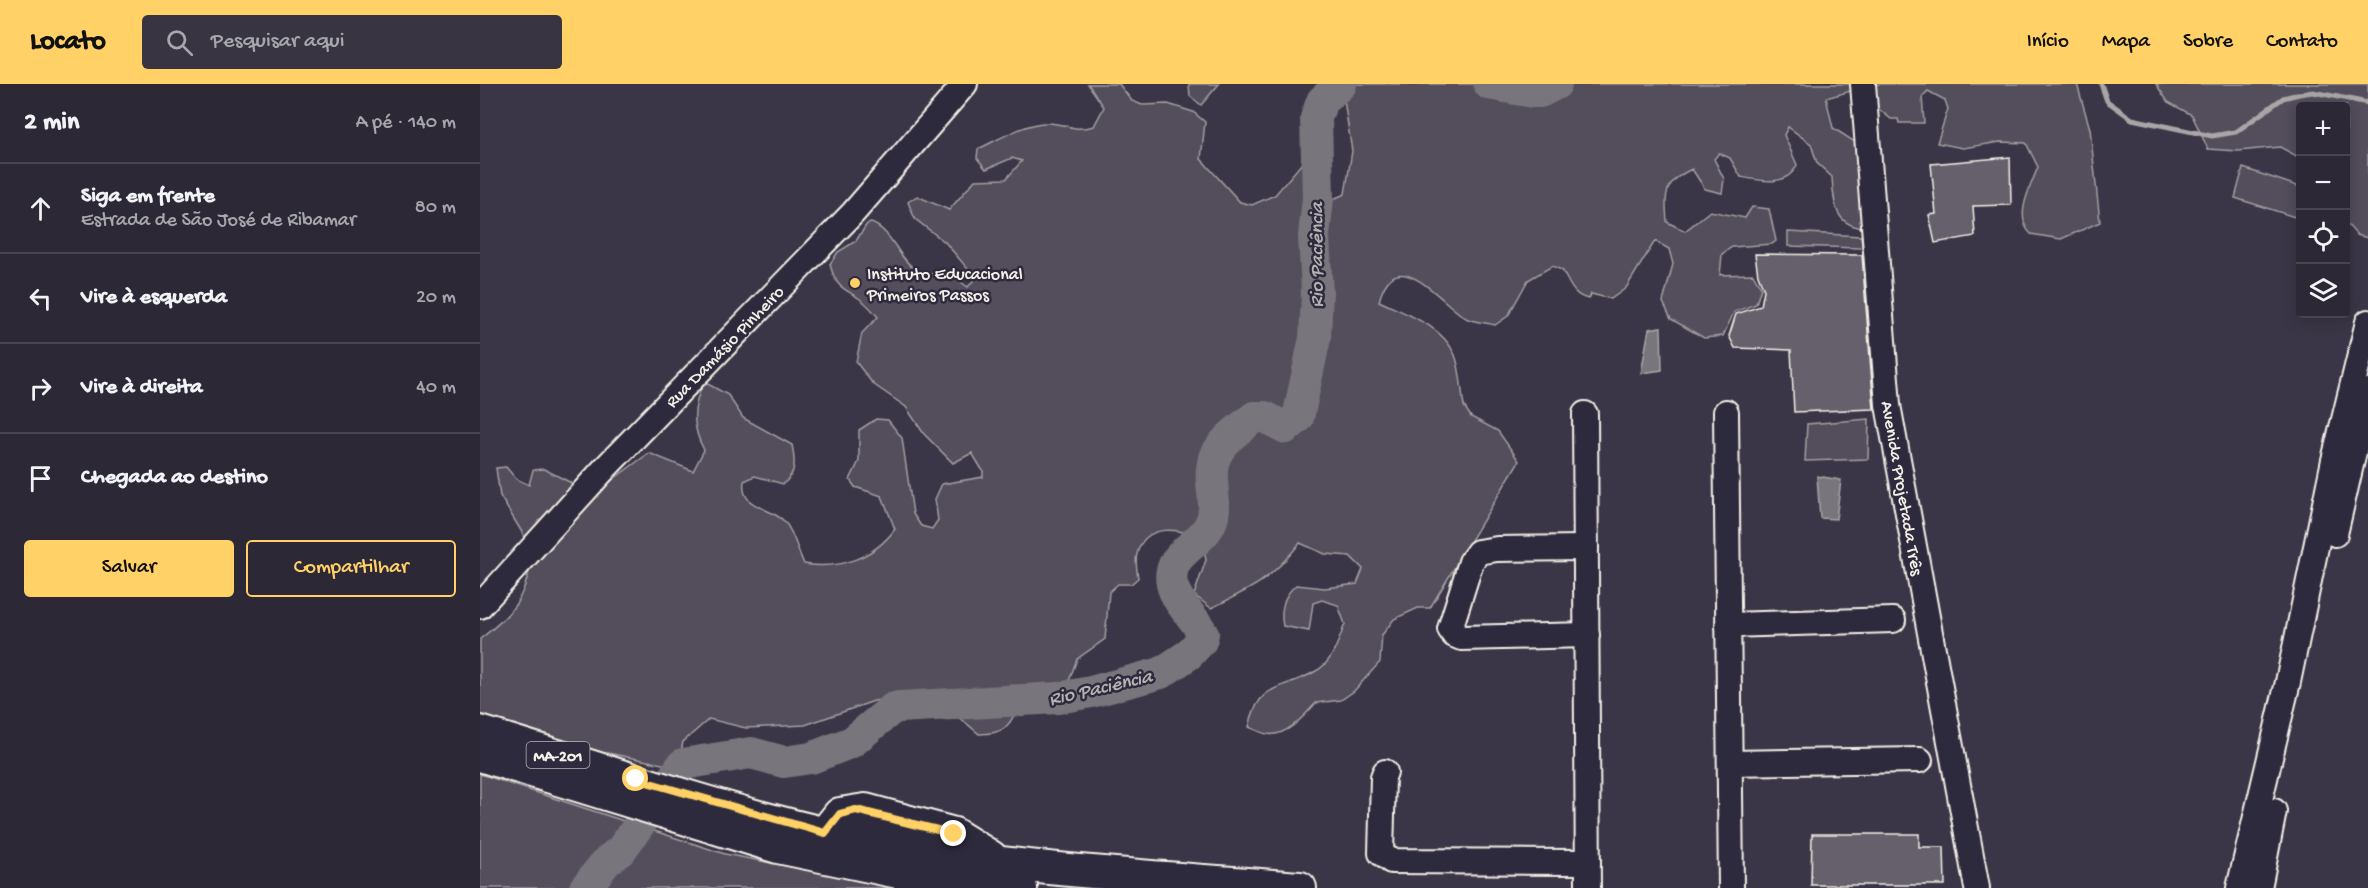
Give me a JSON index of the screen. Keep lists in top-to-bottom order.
{
  "streets": {
    "main road": ["MA-201"],
    "street": ["Rua Damásio Pinheiro", "Avenida Projetada Três"]
  },
  "water": ["Rio Paciência"],
  "places": ["Instituto Educacional Primeiros Passos"],
  "page": {
    "header": "Locato",
    "search": "Pesquisar aqui",
    "nav": [
      "Início",
      "Mapa",
      "Sobre",
      "Contato"
    ],
    "heading": ["2 min", "A pé · 140 m"],
    "map_buttons": ["+", "−"],
    "list": [
      ["Siga em frente", "Estrada de São José de Ribamar", "80 m"],
      ["Vire à esquerda", "20 m"],
      ["Vire à direita", "40 m"],
      "Chegada ao destino"
    ],
    "buttons": ["Salvar", "Compartilhar"]
  }
}
